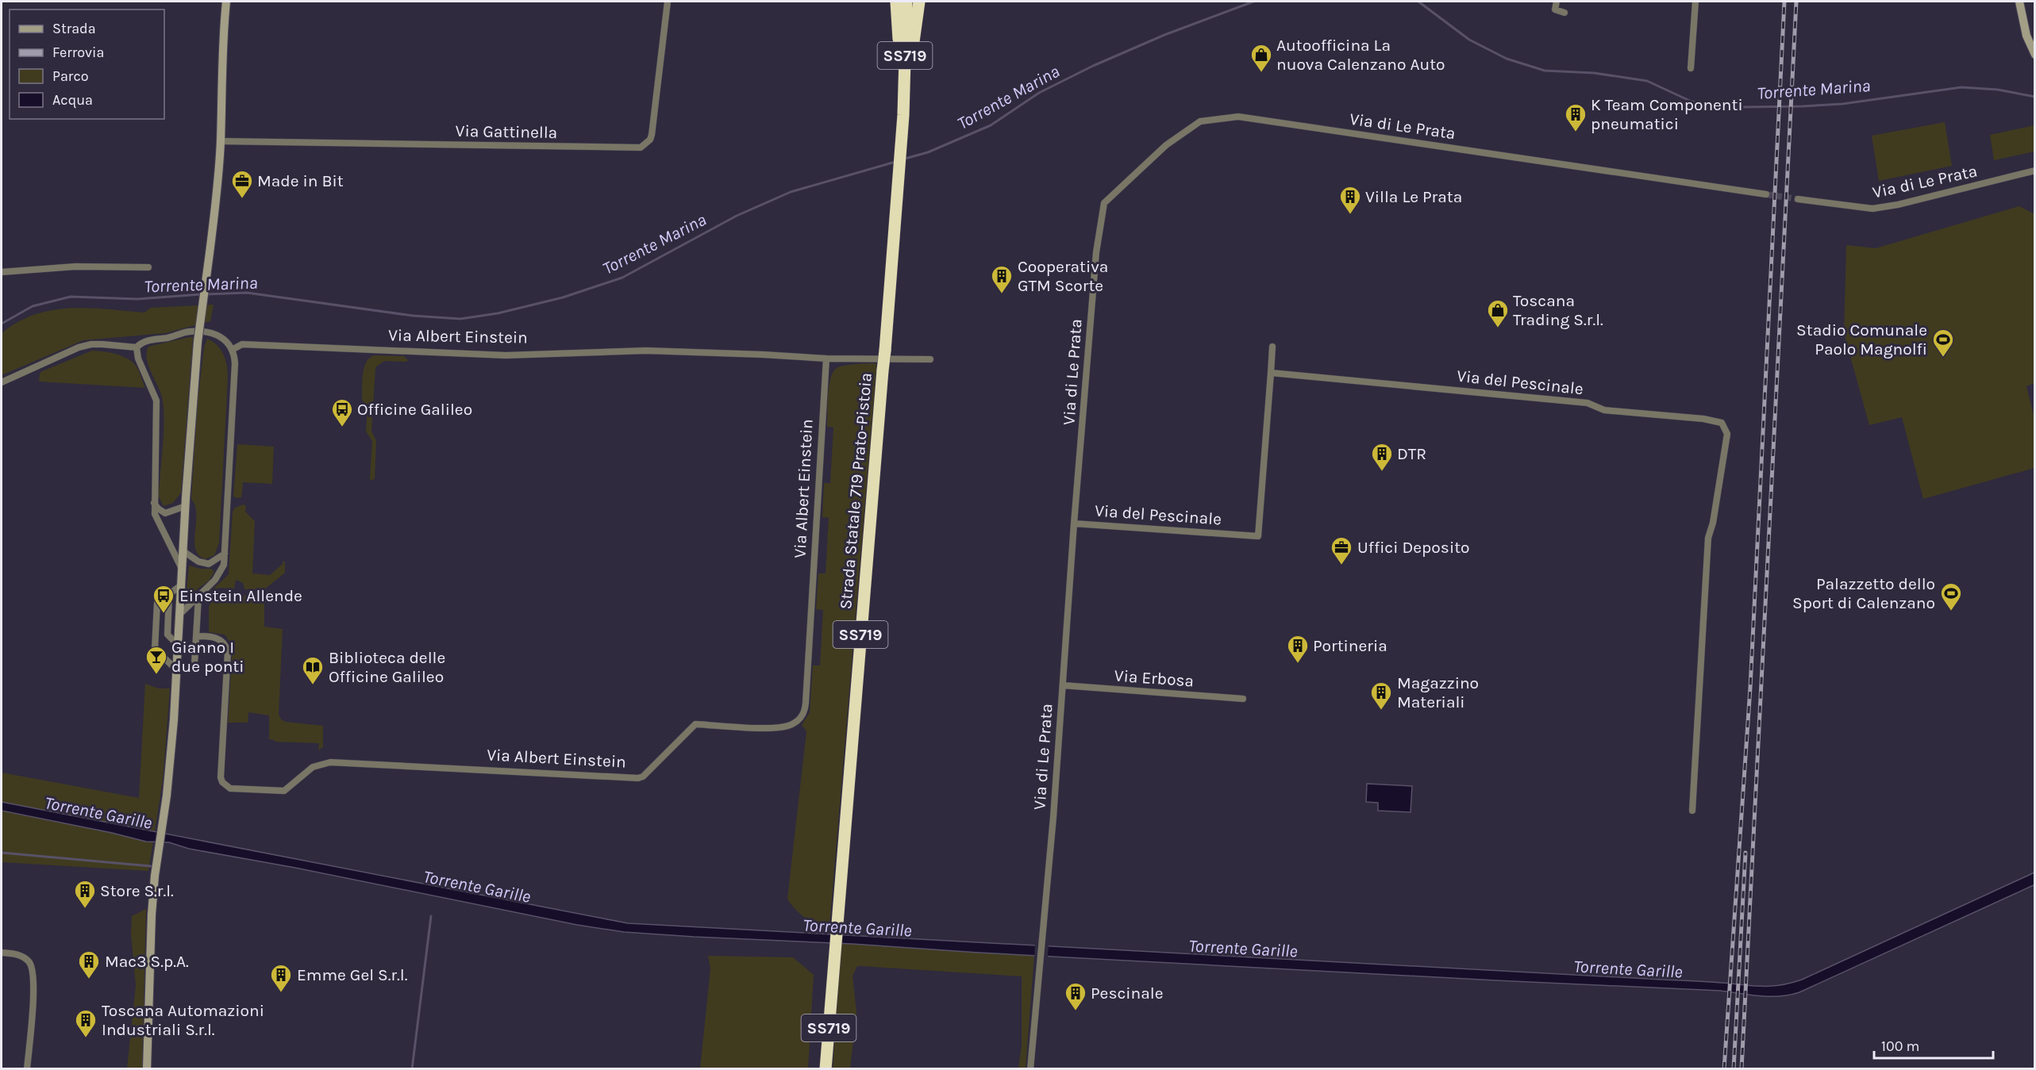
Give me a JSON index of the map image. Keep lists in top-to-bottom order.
{
  "streets": {
    "highway": ["SS719", "Strada Statale 719 Prato-Pistoia"],
    "street": [
      "Via di Le Prata",
      "Via Gattinella",
      "Via Albert Einstein",
      "Via del Pescinale",
      "Via Erbosa"
    ]
  },
  "crossings": [
    ["Via di Le Prata", "Via del Pescinale"],
    ["Via di Le Prata", "Via Erbosa"]
  ],
  "water": ["Torrente Marina", "Torrente Garille"],
  "places": {
    "shop": ["Autoofficina La nuova Calenzano Auto", "Toscana Trading S.r.l."],
    "building": [
      "K Team Componenti pneumatici",
      "Villa Le Prata",
      "Cooperativa GTM Scorte",
      "DTR",
      "Portineria",
      "Magazzino Materiali",
      "Store S.r.l.",
      "Mac3 S.p.A.",
      "Emme Gel S.r.l.",
      "Pescinale",
      "Toscana Automazioni Industriali S.r.l."
    ],
    "office": ["Made in Bit", "Uffici Deposito"],
    "sports": ["Stadio Comunale Paolo Magnolfi", "Palazzetto dello Sport di Calenzano"],
    "bus stop": ["Officine Galileo", "Einstein Allende"],
    "bar": ["Gianno I due ponti"],
    "library": ["Biblioteca delle Officine Galileo"]
  },
  "legend": [
    "Strada",
    "Ferrovia",
    "Parco",
    "Acqua"
  ],
  "scale_bar": "100 m"
}
